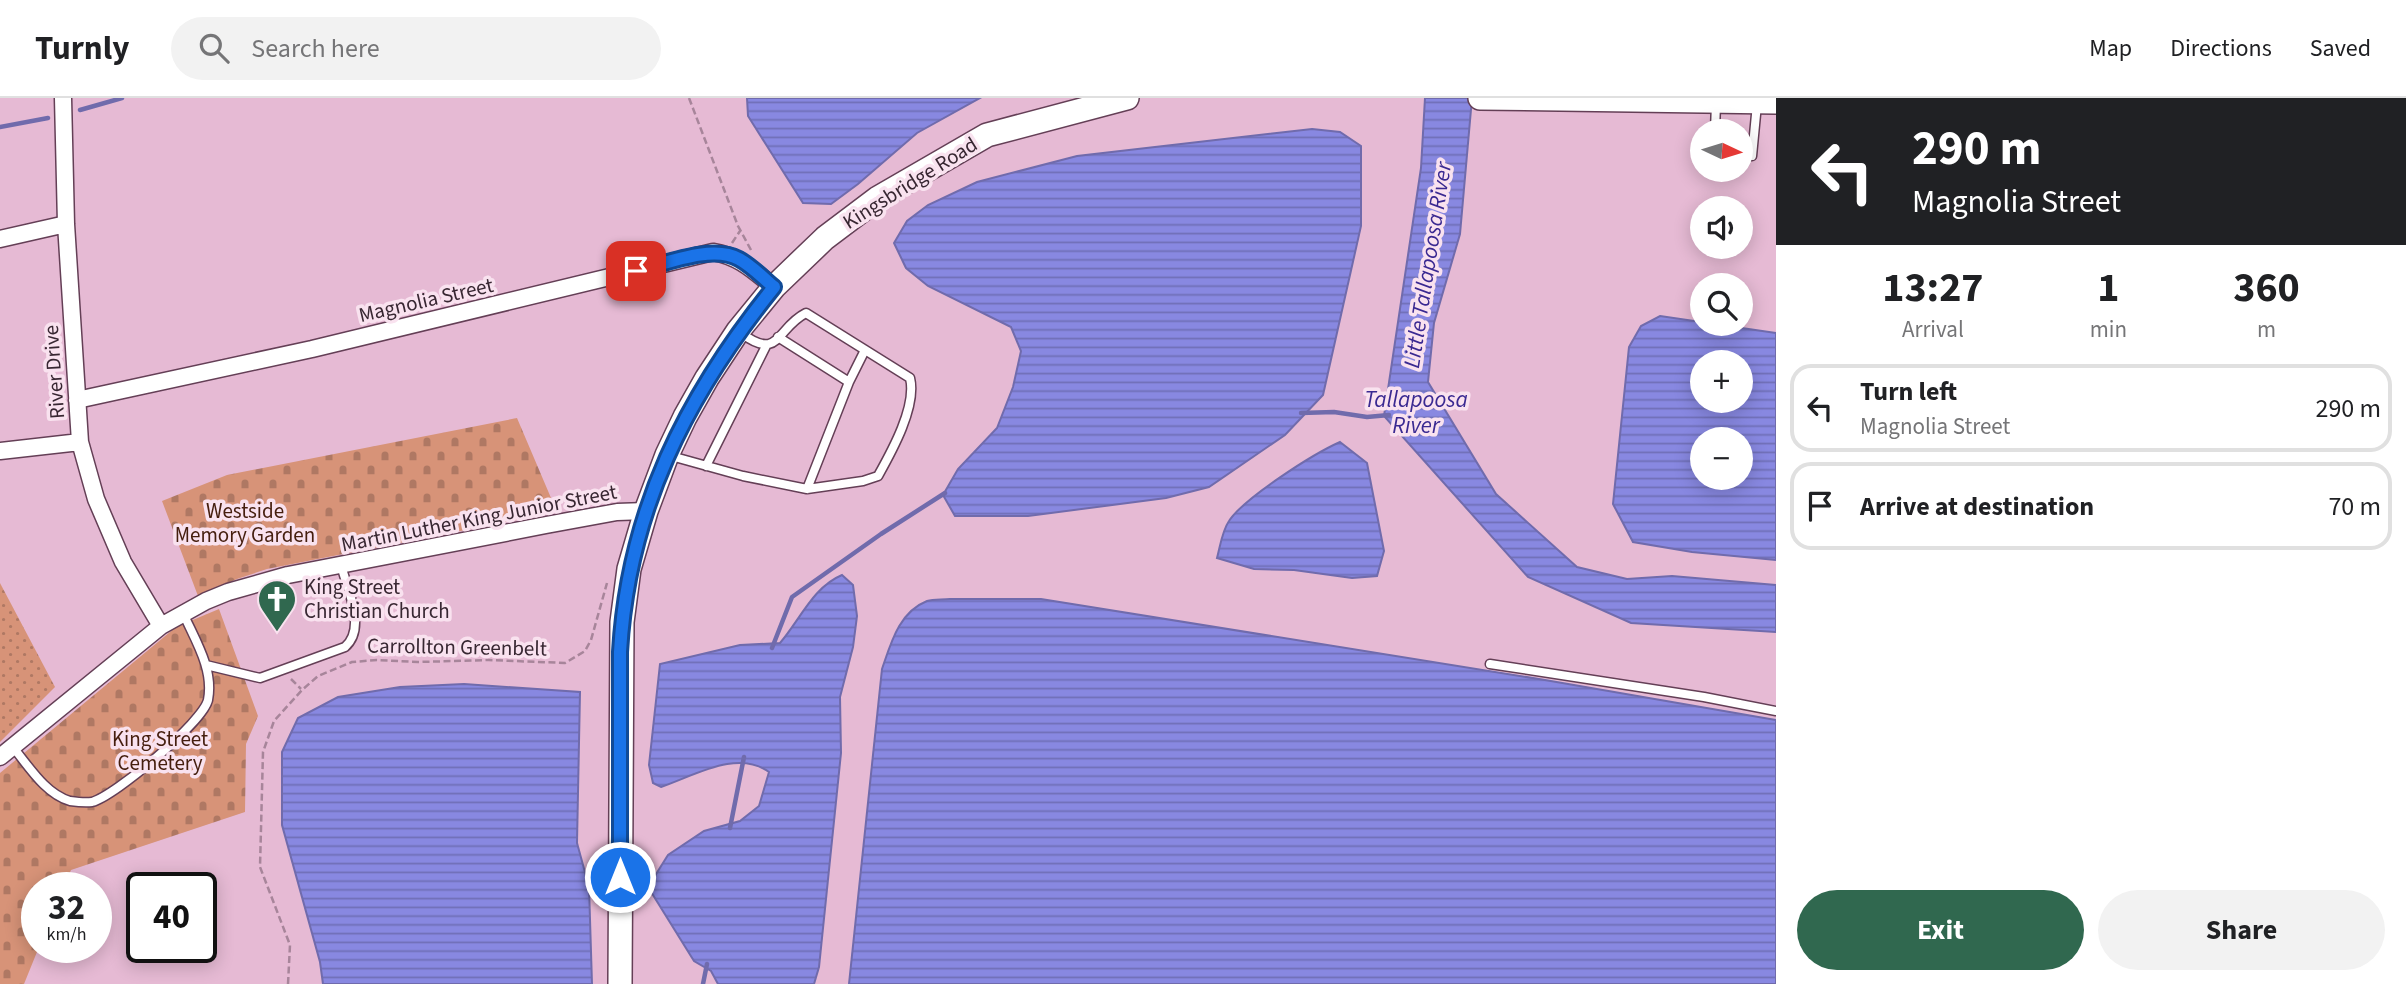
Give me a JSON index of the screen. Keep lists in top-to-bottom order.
{
  "streets": {
    "street": [
      "Kingsbridge Road",
      "Magnolia Street",
      "River Drive",
      "Martin Luther King Junior Street"
    ],
    "path": ["Carrollton Greenbelt"]
  },
  "crossings": [
    ["Kingsbridge Road", "Magnolia Street"],
    ["Kingsbridge Road", "Martin Luther King Junior Street"],
    ["Magnolia Street", "River Drive"],
    ["River Drive", "Martin Luther King Junior Street"]
  ],
  "water": ["Little Tallapoosa River", "Tallapoosa River"],
  "parks": ["Westside Memory Garden", "King Street Cemetery"],
  "places": {
    "church": ["King Street Christian Church"]
  },
  "north": "right",
  "page": {
    "header": "Turnly",
    "search": "Search here",
    "nav": ["Map", "Directions", "Saved"],
    "turn": ["290 m", "Magnolia Street"],
    "map_buttons": ["+", "−"],
    "eta": [
      "13:27",
      "Arrival",
      "1",
      "min",
      "360",
      "m"
    ],
    "list": [
      {
        "name": "Turn left",
        "note": "Magnolia Street",
        "value": "290 m"
      },
      {
        "name": "Arrive at destination",
        "value": "70 m"
      }
    ],
    "speed": "32 km/h",
    "limit": "40",
    "buttons": ["Exit", "Share"]
  }
}
